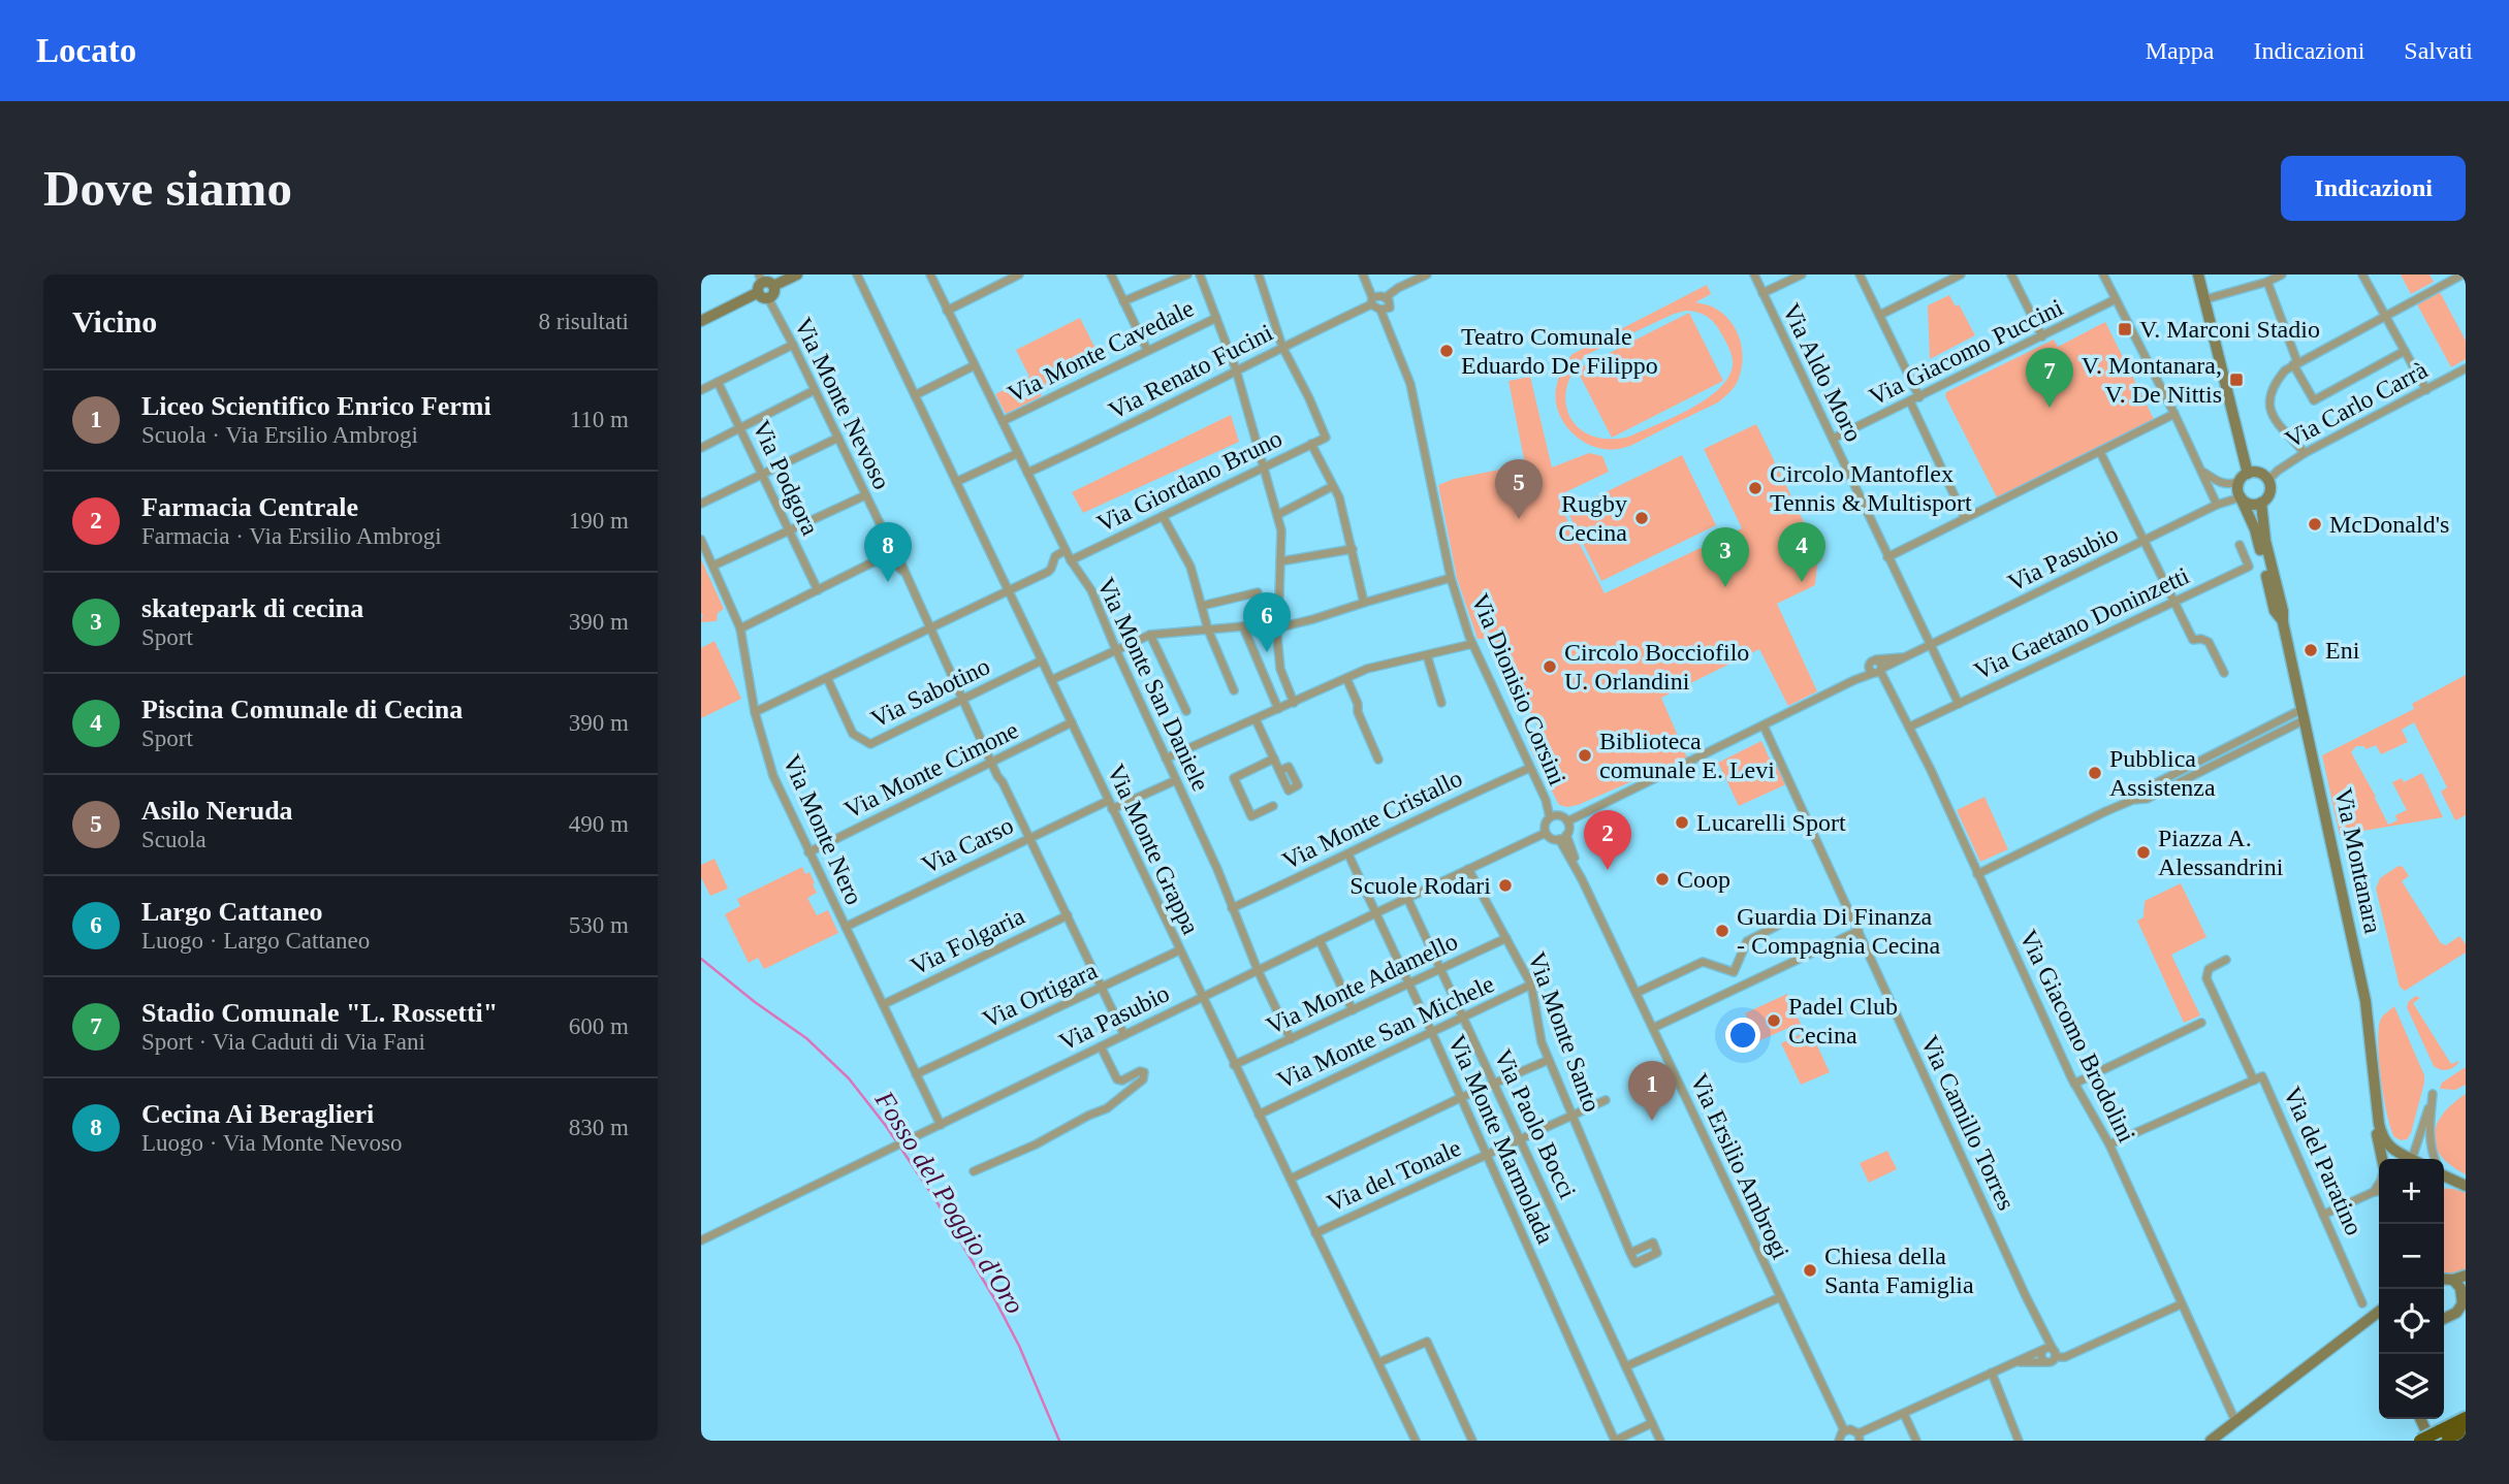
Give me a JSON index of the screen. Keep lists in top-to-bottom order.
{
  "streets": {
    "main road": ["Via Montanara"],
    "street": [
      "Via Monte Cavedale",
      "Via Giacomo Puccini",
      "Via Renato Fucini",
      "Via Aldo Moro",
      "Via Monte Nevoso",
      "Via Carlo Carrà",
      "Via Podgora",
      "Via Giordano Bruno",
      "Via Pasubio",
      "Via Gaetano Doninzetti",
      "Via Monte San Daniele",
      "Via Dionisio Corsini",
      "Via Sabotino",
      "Via Monte Cimone",
      "Via Monte Cristallo",
      "Via Monte Nero",
      "Via Carso",
      "Via Monte Grappa",
      "Via Folgaria",
      "Via Monte Adamello",
      "Via Ortigara",
      "Via Monte San Michele",
      "Via Monte Santo",
      "Via Giacomo Brodolini",
      "Via Camillo Torres",
      "Via Paolo Bocci",
      "Via Monte Marmolada",
      "Via del Paratino",
      "Via Ersilio Ambrogi",
      "Via del Tonale"
    ]
  },
  "crossings": [
    ["Via Monte Cavedale", "Via Monte San Daniele"],
    ["Via Giacomo Puccini", "Via Aldo Moro"],
    ["Via Renato Fucini", "Via Giordano Bruno"],
    ["Via Renato Fucini", "Via Monte San Daniele"],
    ["Via Aldo Moro", "Via Pasubio"],
    ["Via Aldo Moro", "Via Gaetano Doninzetti"],
    ["Via Monte Nevoso", "Via Pasubio"],
    ["Via Monte Nevoso", "Via Sabotino"],
    ["Via Monte Nevoso", "Via Monte Cimone"],
    ["Via Monte Nevoso", "Via Carso"],
    ["Via Monte Nevoso", "Via Folgaria"],
    ["Via Monte Nevoso", "Via Ortigara"],
    ["Via Carlo Carrà", "Via Pasubio"],
    ["Via Carlo Carrà", "Via Montanara"],
    ["Via Giordano Bruno", "Via Monte San Daniele"],
    ["Via Pasubio", "Via Monte San Daniele"],
    ["Via Pasubio", "Via Dionisio Corsini"],
    ["Via Pasubio", "Via Monte Nero"],
    ["Via Pasubio", "Via Monte Grappa"],
    ["Via Pasubio", "Via Montanara"],
    ["Via Pasubio", "Via Monte Santo"],
    ["Via Pasubio", "Via Giacomo Brodolini"],
    ["Via Pasubio", "Via Camillo Torres"],
    ["Via Pasubio", "Via Paolo Bocci"],
    ["Via Pasubio", "Via Monte Marmolada"],
    ["Via Pasubio", "Via Ersilio Ambrogi"],
    ["Via Gaetano Doninzetti", "Via Giacomo Brodolini"],
    ["Via Monte San Daniele", "Via Monte Cristallo"],
    ["Via Monte San Daniele", "Via Monte Adamello"],
    ["Via Dionisio Corsini", "Via Monte Cristallo"],
    ["Via Dionisio Corsini", "Via Ersilio Ambrogi"],
    ["Via Sabotino", "Via Monte Grappa"],
    ["Via Monte Cimone", "Via Monte Nero"],
    ["Via Monte Cimone", "Via Monte Grappa"],
    ["Via Monte Cristallo", "Via Monte Marmolada"],
    ["Via Monte Nero", "Via Carso"],
    ["Via Monte Nero", "Via Folgaria"],
    ["Via Monte Nero", "Via Ortigara"],
    ["Via Carso", "Via Monte Grappa"],
    ["Via Monte Grappa", "Via Monte Adamello"],
    ["Via Monte Grappa", "Via Ortigara"],
    ["Via Monte Grappa", "Via Monte San Michele"],
    ["Via Monte Grappa", "Via del Tonale"],
    ["Via Monte Adamello", "Via Monte Santo"],
    ["Via Monte Adamello", "Via Paolo Bocci"],
    ["Via Monte Adamello", "Via Monte Marmolada"],
    ["Via Monte San Michele", "Via Monte Santo"],
    ["Via Monte San Michele", "Via Paolo Bocci"],
    ["Via Monte San Michele", "Via Monte Marmolada"],
    ["Via Monte Santo", "Via del Tonale"],
    ["Via Paolo Bocci", "Via del Tonale"],
    ["Via Monte Marmolada", "Via del Tonale"]
  ],
  "water": ["Fosso del Poggio d'Oro"],
  "places": {
    "transit": ["V. Marconi Stadio", "V. Montanara, V. De Nittis"],
    "other": [
      "Teatro Comunale Eduardo De Filippo",
      "Circolo Mantoflex Tennis & Multisport",
      "Rugby Cecina",
      "McDonald's",
      "Eni",
      "Circolo Bocciofilo U. Orlandini",
      "Biblioteca comunale E. Levi",
      "Pubblica Assistenza",
      "Lucarelli Sport",
      "Piazza A. Alessandrini",
      "Coop",
      "Scuole Rodari",
      "Guardia Di Finanza - Compagnia Cecina",
      "Padel Club Cecina",
      "Chiesa della Santa Famiglia"
    ]
  },
  "page": {
    "header": "Locato",
    "nav": ["Mappa", "Indicazioni", "Salvati"],
    "buttons": "Indicazioni",
    "title": "Dove siamo",
    "heading": ["Vicino", "8 risultati"],
    "pins": [
      "7",
      "5",
      "4",
      "8",
      "3",
      "6",
      "2",
      "1"
    ],
    "list": [
      {
        "mark": "1",
        "name": "Liceo Scientifico Enrico Fermi",
        "note": "Scuola · Via Ersilio Ambrogi",
        "value": "110 m"
      },
      {
        "mark": "2",
        "name": "Farmacia Centrale",
        "note": "Farmacia · Via Ersilio Ambrogi",
        "value": "190 m"
      },
      {
        "mark": "3",
        "name": "skatepark di cecina",
        "note": "Sport",
        "value": "390 m"
      },
      {
        "mark": "4",
        "name": "Piscina Comunale di Cecina",
        "note": "Sport",
        "value": "390 m"
      },
      {
        "mark": "5",
        "name": "Asilo Neruda",
        "note": "Scuola",
        "value": "490 m"
      },
      {
        "mark": "6",
        "name": "Largo Cattaneo",
        "note": "Luogo · Largo Cattaneo",
        "value": "530 m"
      },
      {
        "mark": "7",
        "name": "Stadio Comunale \"L. Rossetti\"",
        "note": "Sport · Via Caduti di Via Fani",
        "value": "600 m"
      },
      {
        "mark": "8",
        "name": "Cecina Ai Beraglieri",
        "note": "Luogo · Via Monte Nevoso",
        "value": "830 m"
      }
    ],
    "map_buttons": ["+", "−"]
  }
}
